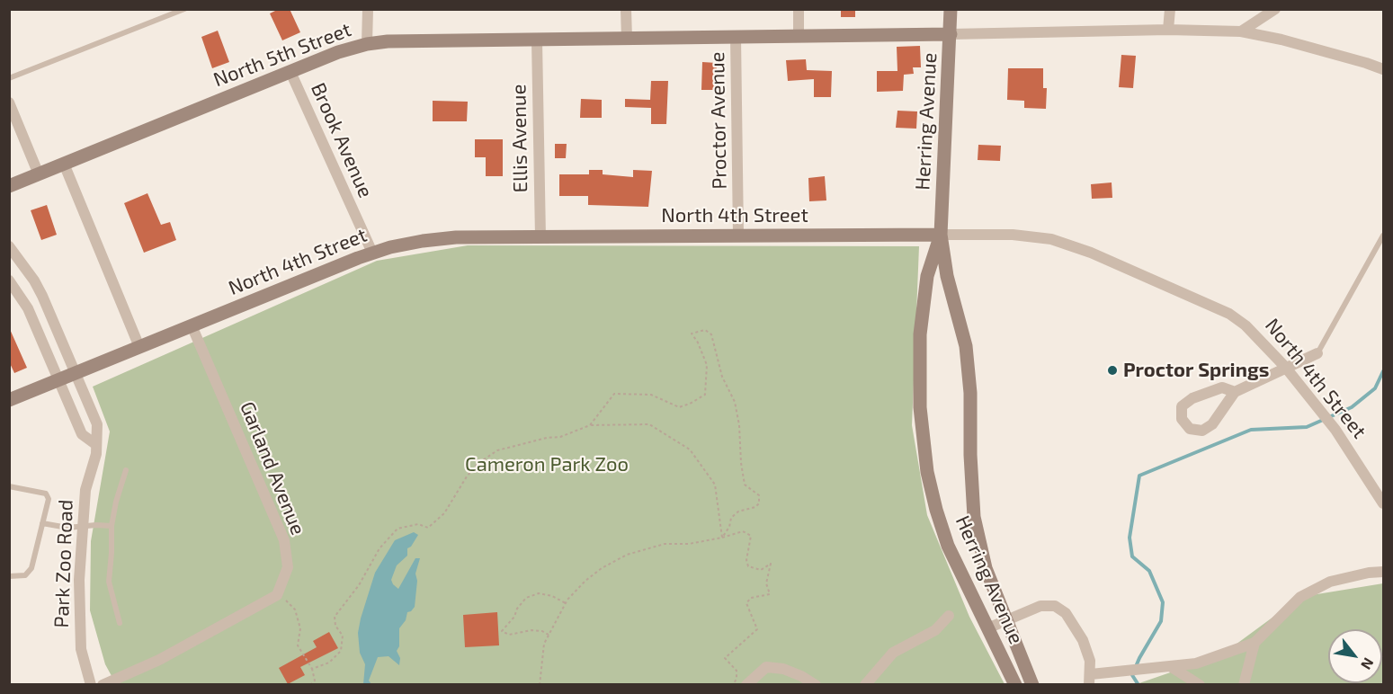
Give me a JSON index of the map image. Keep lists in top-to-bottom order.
{
  "streets": {
    "main road": ["North 5th Street", "Herring Avenue", "North 4th Street"],
    "street": [
      "Proctor Avenue",
      "Ellis Avenue",
      "Brook Avenue",
      "Garland Avenue",
      "Park Zoo Road"
    ]
  },
  "crossings": [
    ["North 5th Street", "Proctor Avenue"],
    ["North 5th Street", "Herring Avenue"],
    ["North 5th Street", "Ellis Avenue"],
    ["North 5th Street", "Brook Avenue"],
    ["Proctor Avenue", "North 4th Street"],
    ["Herring Avenue", "North 4th Street"],
    ["Ellis Avenue", "North 4th Street"],
    ["Brook Avenue", "North 4th Street"],
    ["North 4th Street", "Garland Avenue"],
    ["North 4th Street", "Park Zoo Road"]
  ],
  "parks": ["Cameron Park Zoo"],
  "places": ["Proctor Springs"],
  "north": "bottom right"
}
